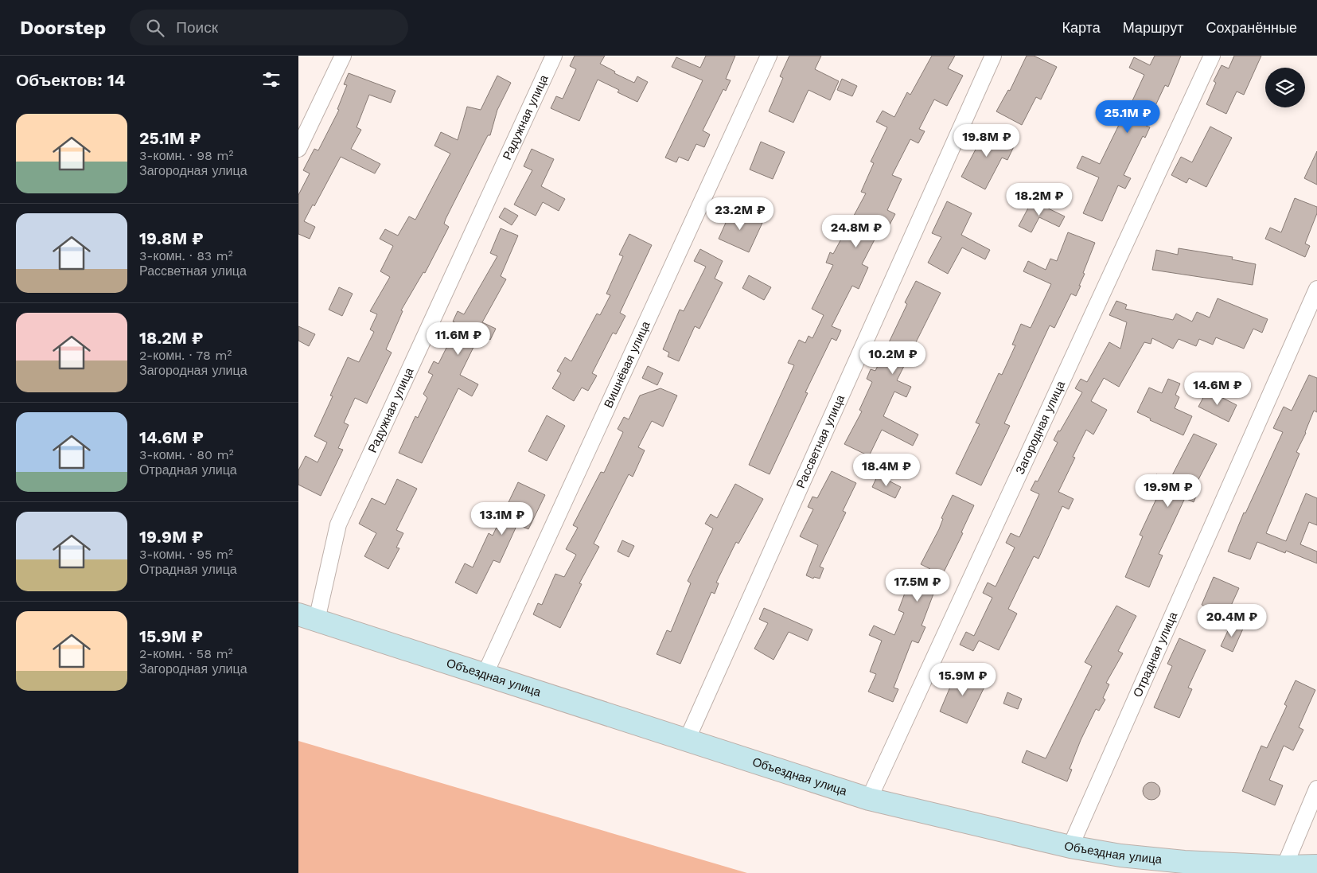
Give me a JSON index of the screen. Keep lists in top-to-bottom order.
{
  "streets": {
    "main road": ["Объездная улица"],
    "street": [
      "Радужная улица",
      "Вишнёвая улица",
      "Загородная улица",
      "Рассветная улица",
      "Отрадная улица"
    ]
  },
  "crossings": [
    ["Радужная улица", "Объездная улица"],
    ["Вишнёвая улица", "Объездная улица"],
    ["Загородная улица", "Объездная улица"],
    ["Рассветная улица", "Объездная улица"],
    ["Отрадная улица", "Объездная улица"]
  ],
  "page": {
    "header": "Doorstep",
    "search": "Поиск",
    "nav": ["Карта", "Маршрут", "Сохранённые"],
    "heading": "Объектов: 14",
    "price": [
      "25.1M ₽",
      "19.8M ₽",
      "18.2M ₽",
      "23.2M ₽",
      "24.8M ₽",
      "11.6M ₽",
      "10.2M ₽",
      "14.6M ₽",
      "18.4M ₽",
      "19.9M ₽",
      "13.1M ₽",
      "17.5M ₽",
      "20.4M ₽",
      "15.9M ₽"
    ],
    "list": [
      {
        "name": "25.1M ₽",
        "note": "3-комн. · 98 m² · Загородная улица"
      },
      {
        "name": "19.8M ₽",
        "note": "3-комн. · 83 m² · Рассветная улица"
      },
      {
        "name": "18.2M ₽",
        "note": "2-комн. · 78 m² · Загородная улица"
      },
      {
        "name": "14.6M ₽",
        "note": "3-комн. · 80 m² · Отрадная улица"
      },
      {
        "name": "19.9M ₽",
        "note": "3-комн. · 95 m² · Отрадная улица"
      },
      {
        "name": "15.9M ₽",
        "note": "2-комн. · 58 m² · Загородная улица"
      }
    ]
  }
}
